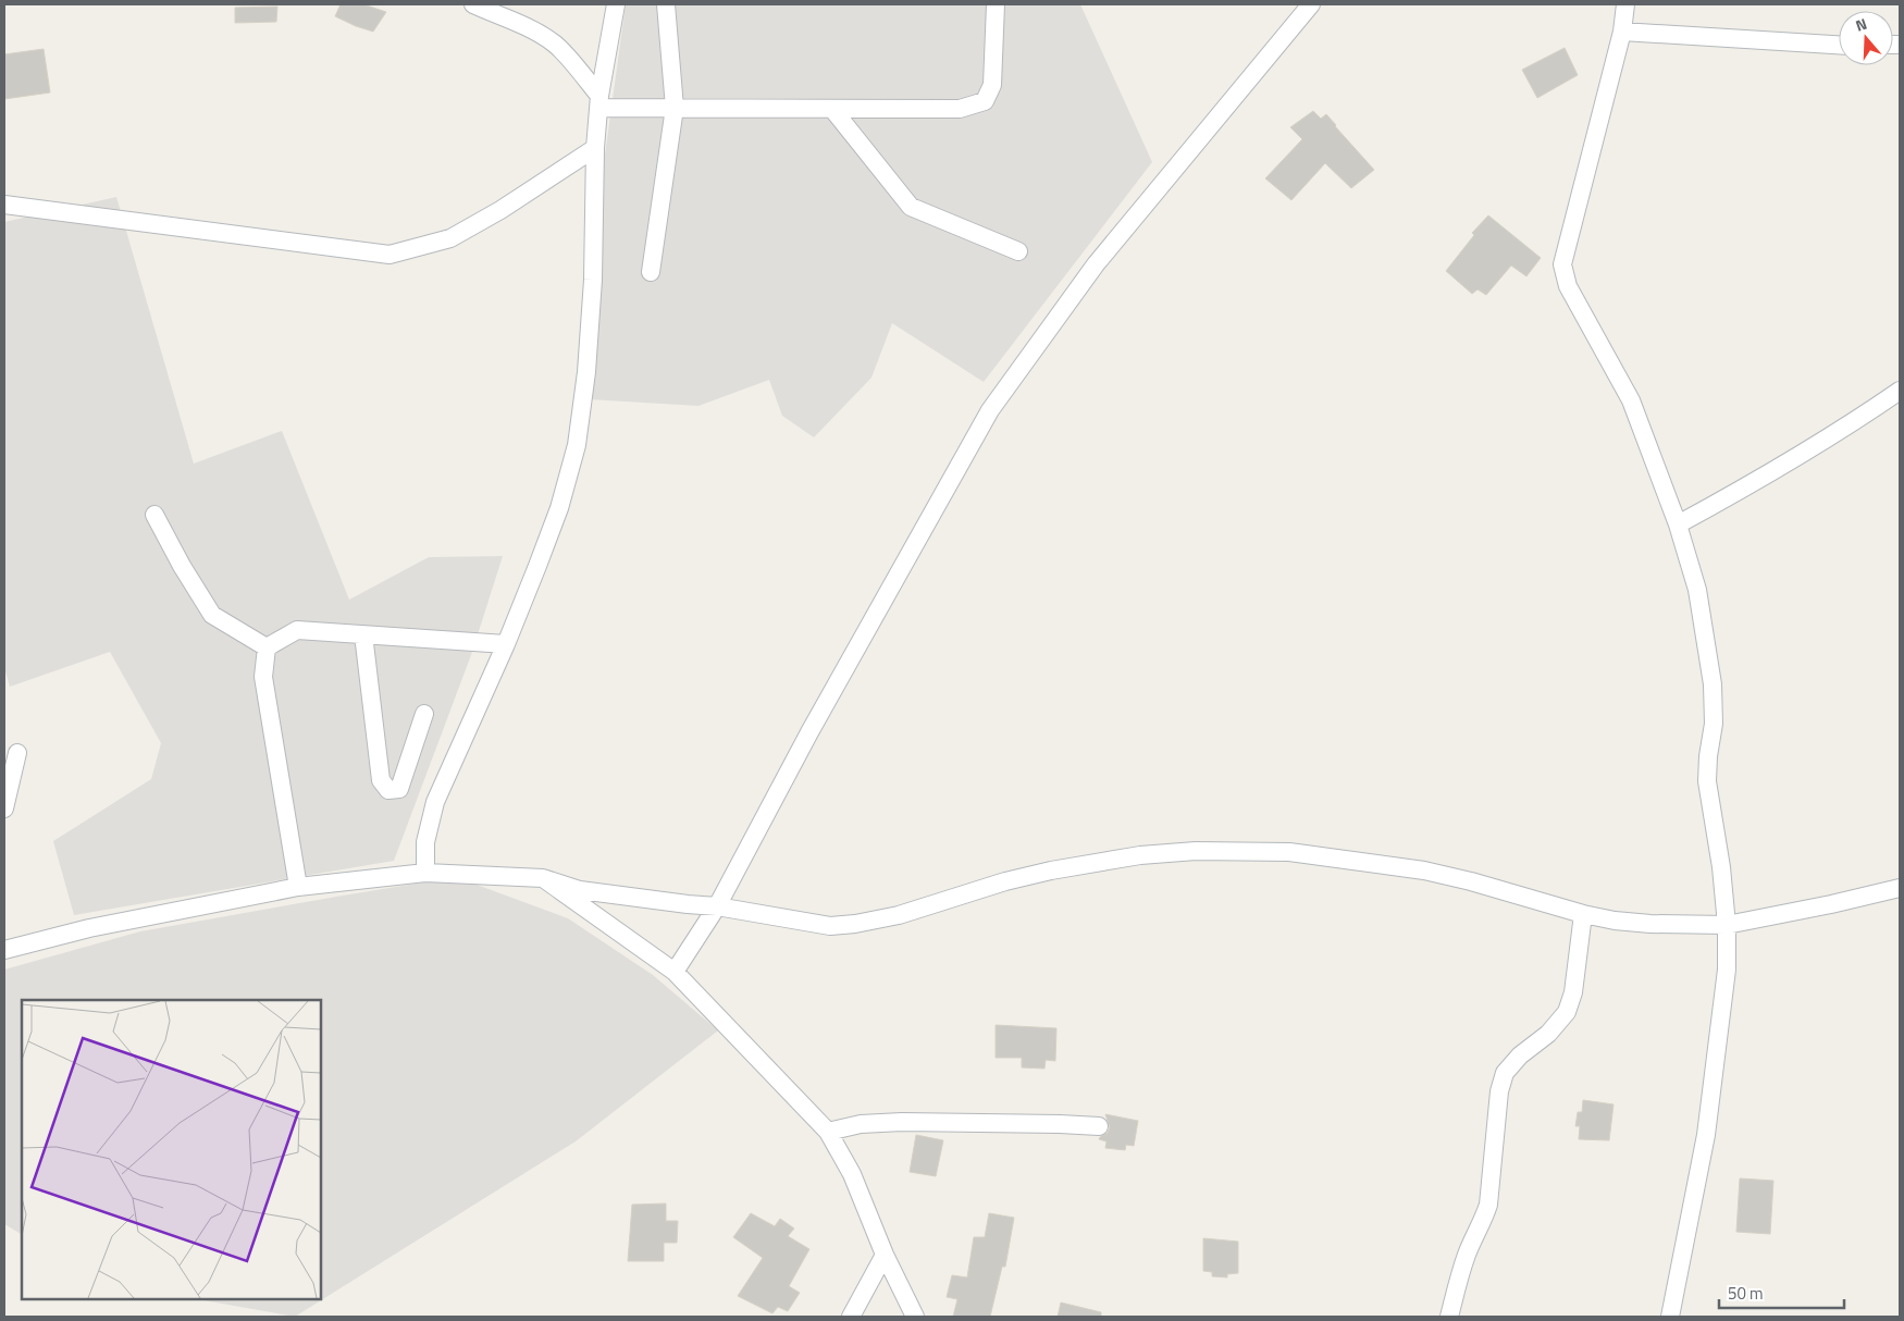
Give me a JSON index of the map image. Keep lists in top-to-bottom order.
{
  "scale_bar": "50 m",
  "north": "top"
}
